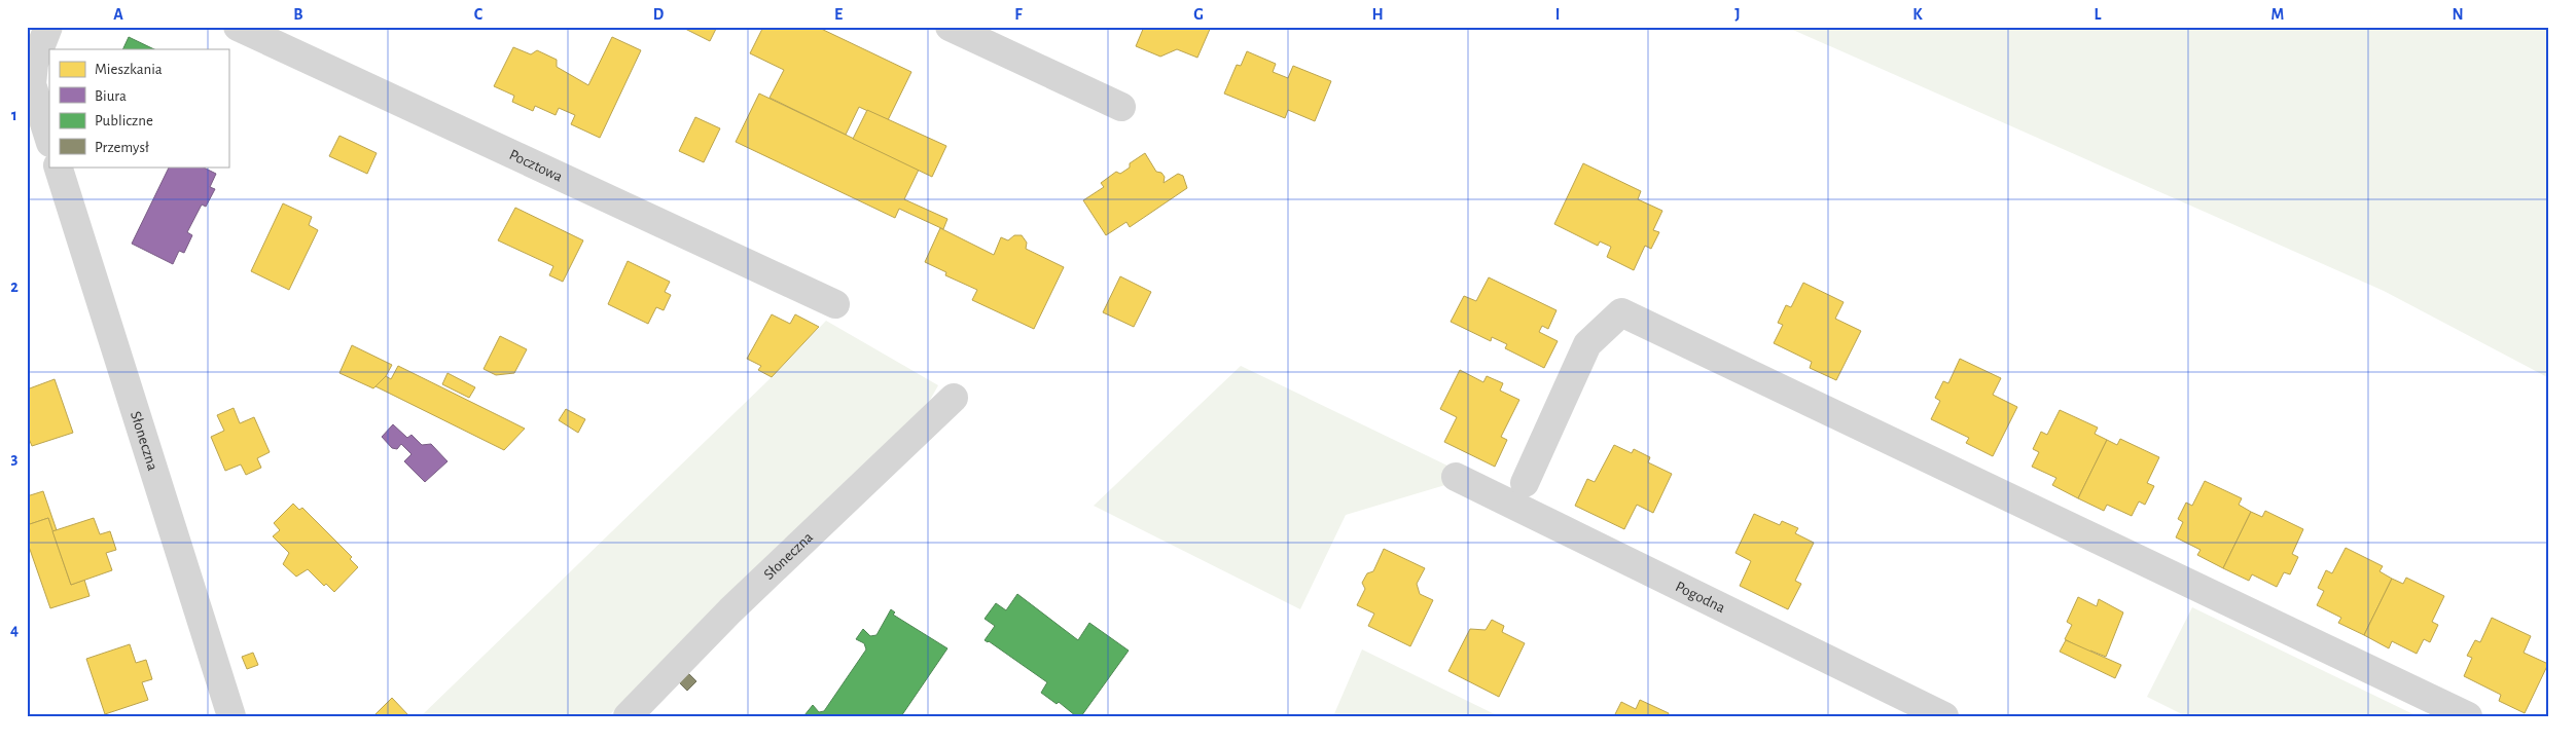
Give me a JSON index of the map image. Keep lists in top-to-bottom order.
{
  "streets": {
    "street": ["Pocztowa", "Słoneczna", "Pogodna"]
  },
  "legend": [
    "Mieszkania",
    "Biura",
    "Publiczne",
    "Przemysł"
  ],
  "grid": {
    "columns": [
      "A",
      "B",
      "C",
      "D",
      "E",
      "F",
      "G",
      "H",
      "I",
      "J",
      "K",
      "L",
      "M",
      "N"
    ],
    "rows": [
      "1",
      "2",
      "3",
      "4"
    ]
  }
}
